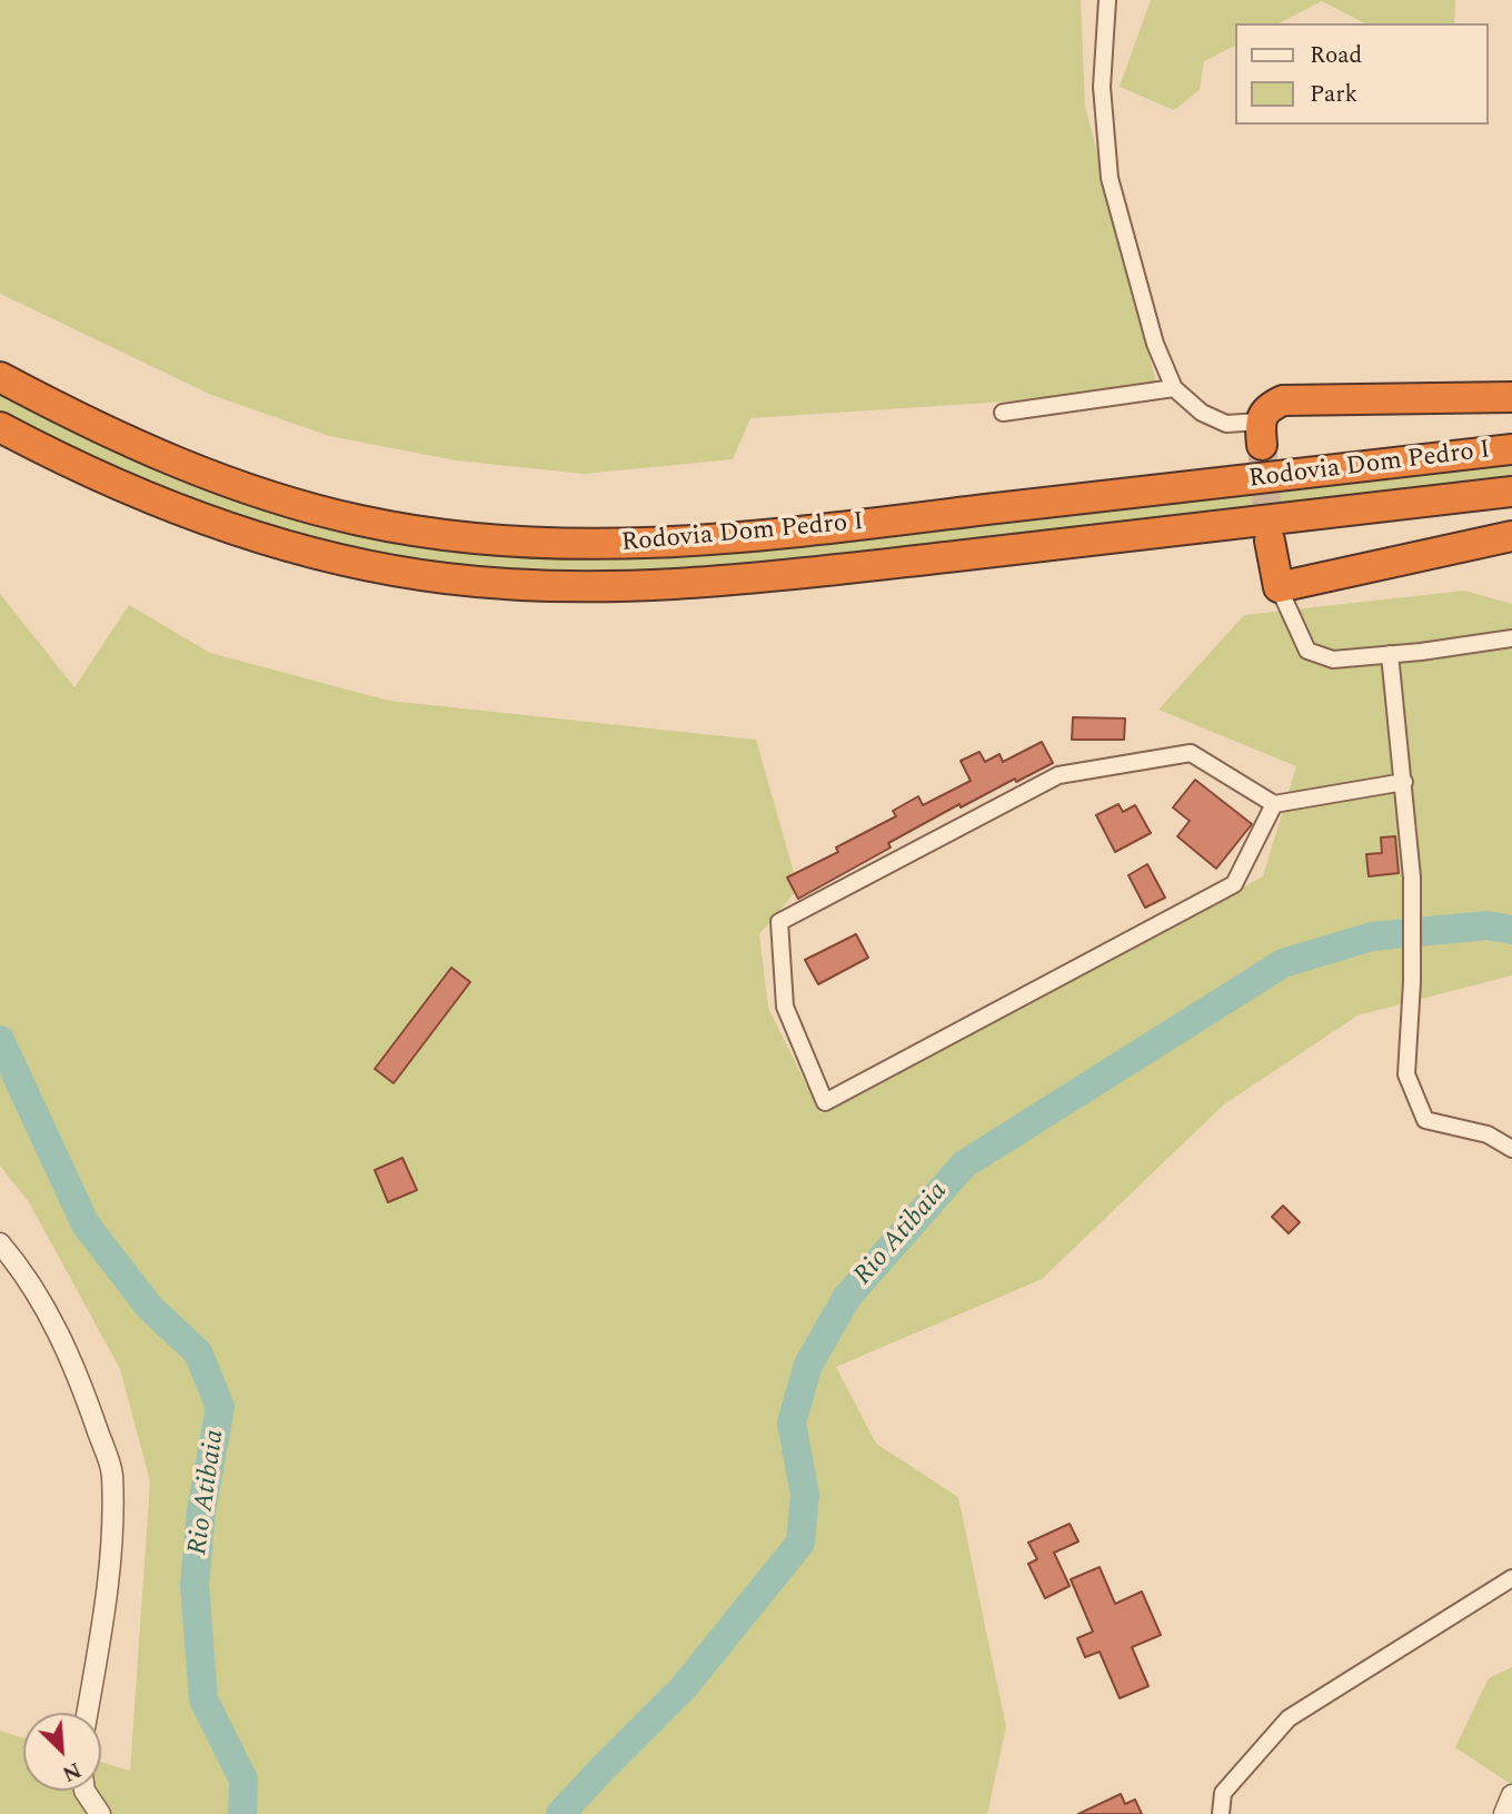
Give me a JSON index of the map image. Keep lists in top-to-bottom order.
{
  "streets": {
    "highway": ["Rodovia Dom Pedro I"]
  },
  "water": ["Rio Atibaia"],
  "legend": ["Road", "Park"],
  "north": "bottom right"
}
